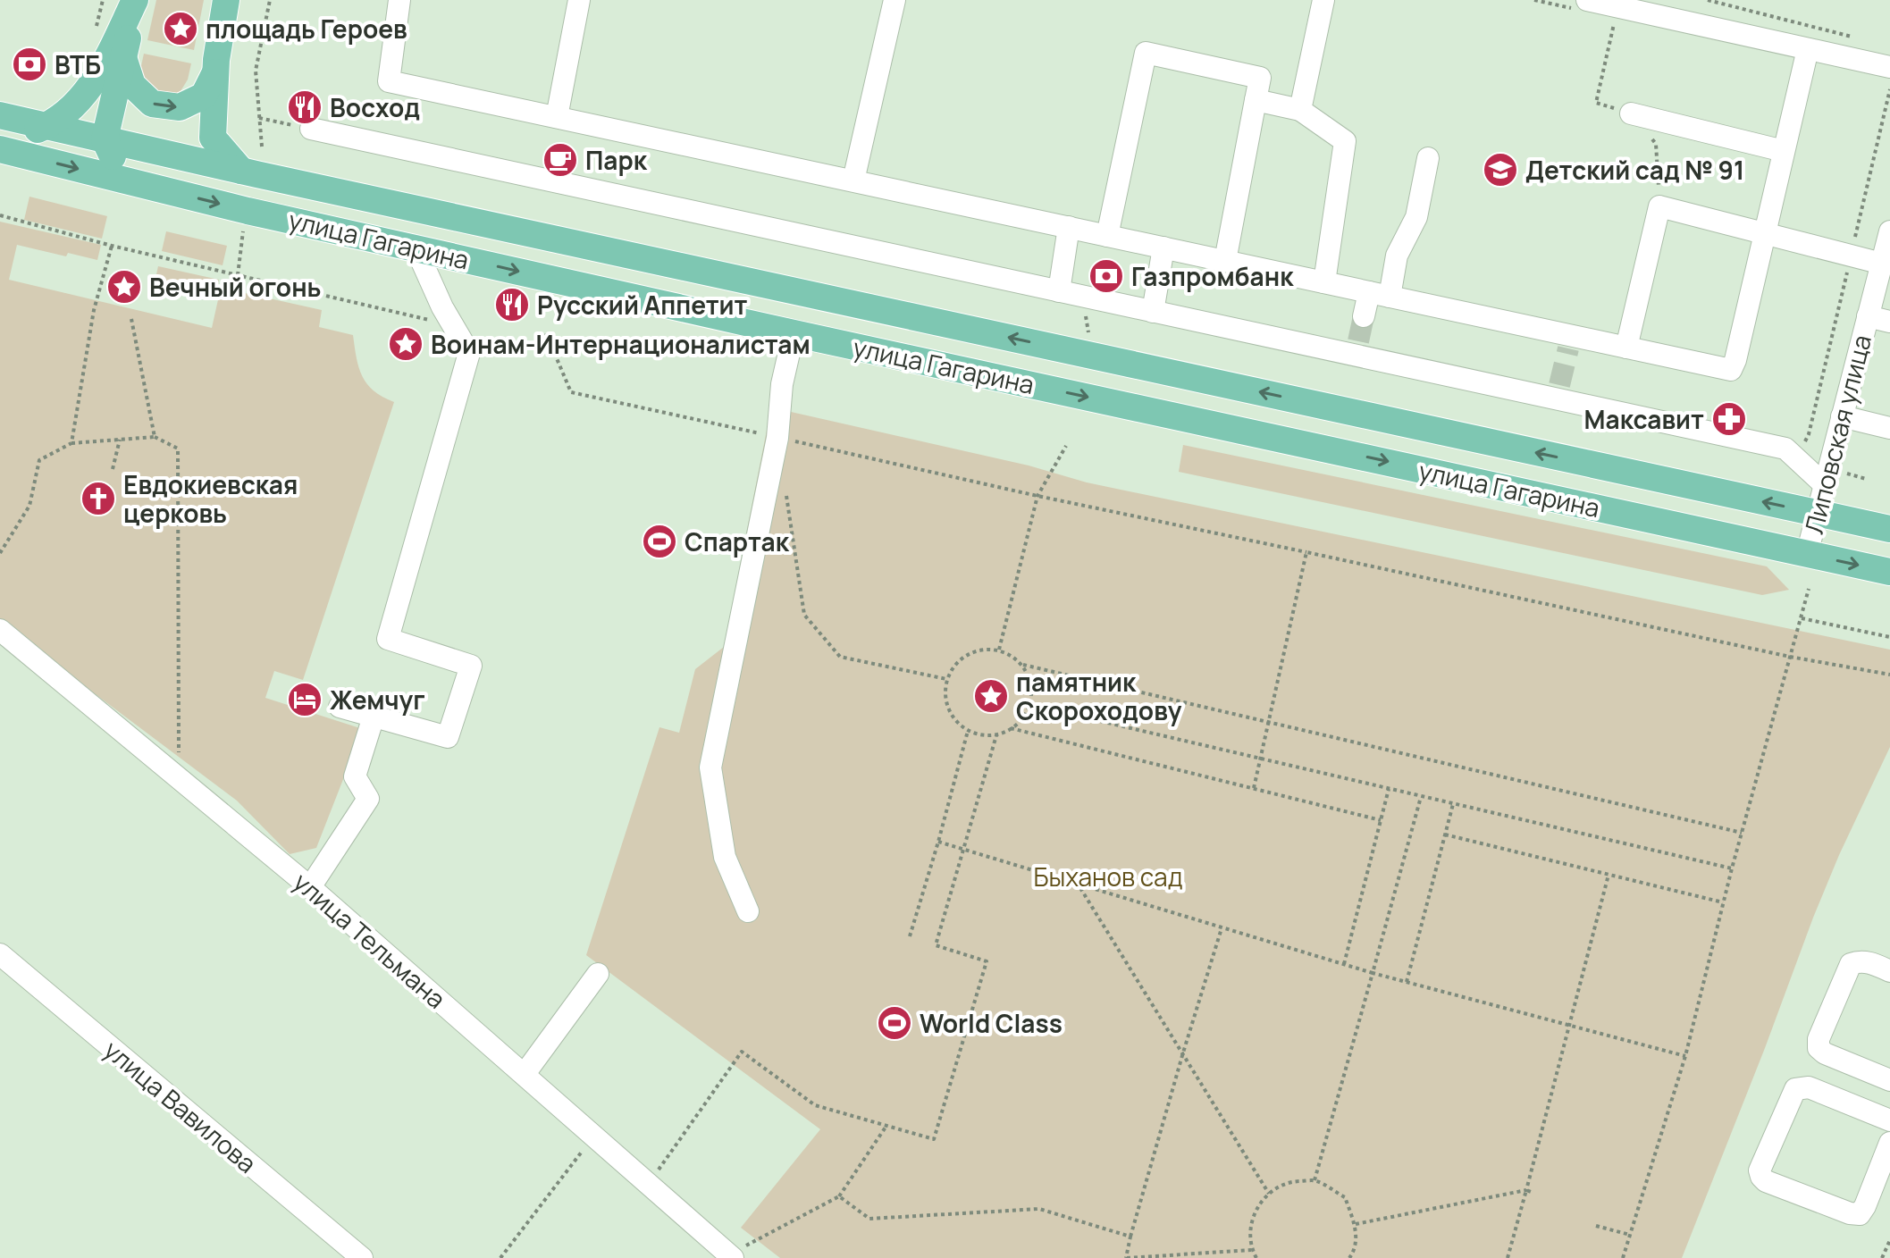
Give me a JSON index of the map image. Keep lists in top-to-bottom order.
{
  "streets": {
    "main road": ["улица Гагарина"],
    "street": ["Липовская улица", "улица Тельмана", "улица Вавилова"]
  },
  "crossings": [
    ["улица Гагарина", "Липовская улица"]
  ],
  "parks": ["Быханов сад"],
  "places": {
    "place": [
      "площадь Героев",
      "Вечный огонь",
      "Воинам-Интернационалистам",
      "памятник Скороходову"
    ],
    "bank": ["ВТБ", "Газпромбанк"],
    "restaurant": ["Восход", "Русский Аппетит"],
    "cafe": ["Парк"],
    "school or university": ["Детский сад № 91"],
    "pharmacy": ["Максавит"],
    "church": ["Евдокиевская церковь"],
    "sports": ["Спартак", "World Class"],
    "hotel": ["Жемчуг"]
  }
}
